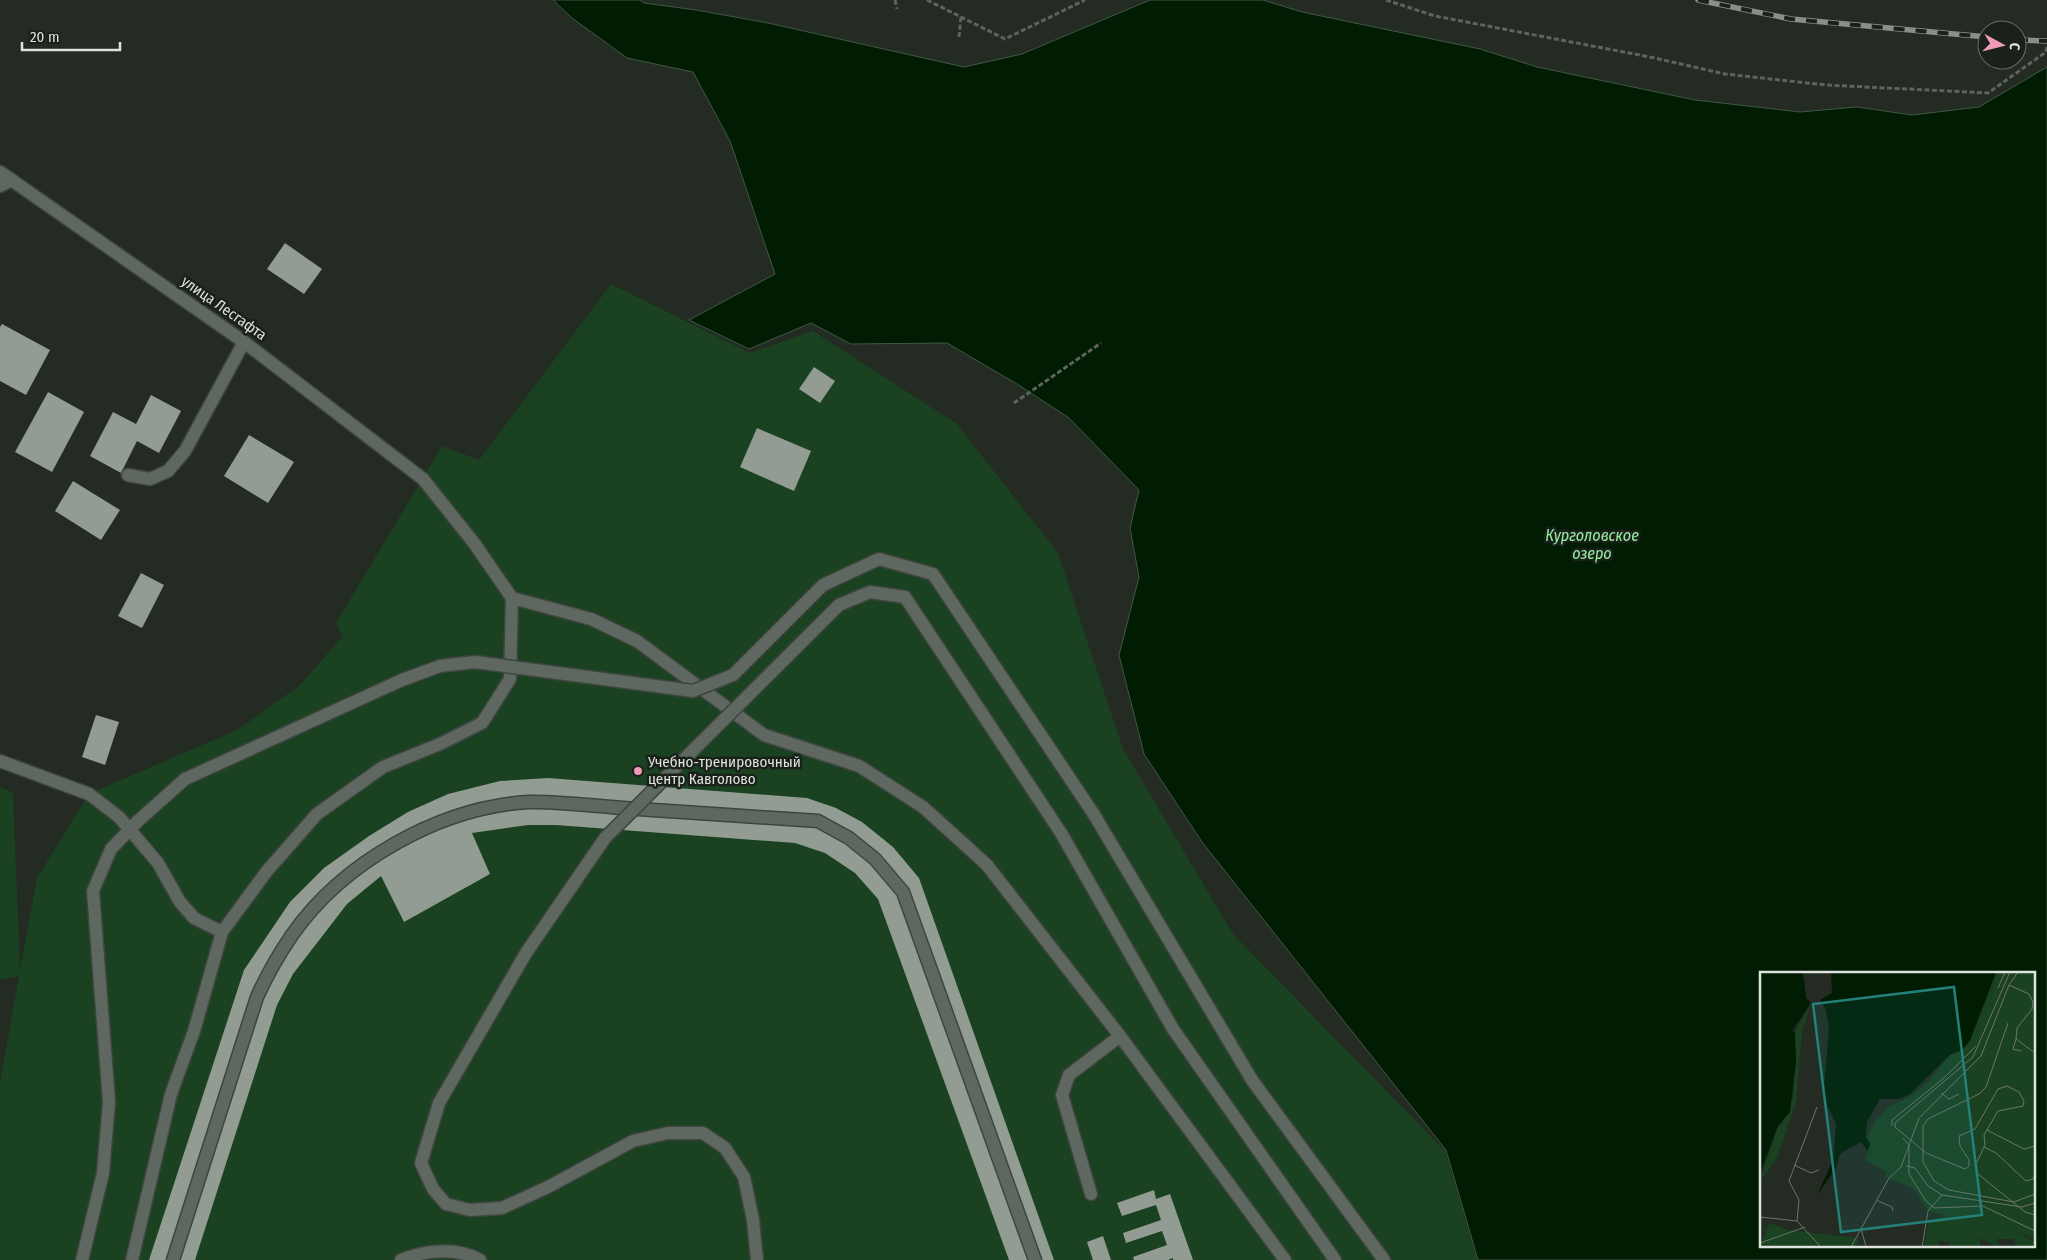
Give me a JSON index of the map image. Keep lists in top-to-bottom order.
{
  "streets": {
    "street": ["улица Лесгафта"]
  },
  "water": ["Курголовское озеро"],
  "places": ["Учебно-тренировочный центр Кавголово"],
  "scale_bar": "20 m",
  "north": "right"
}
